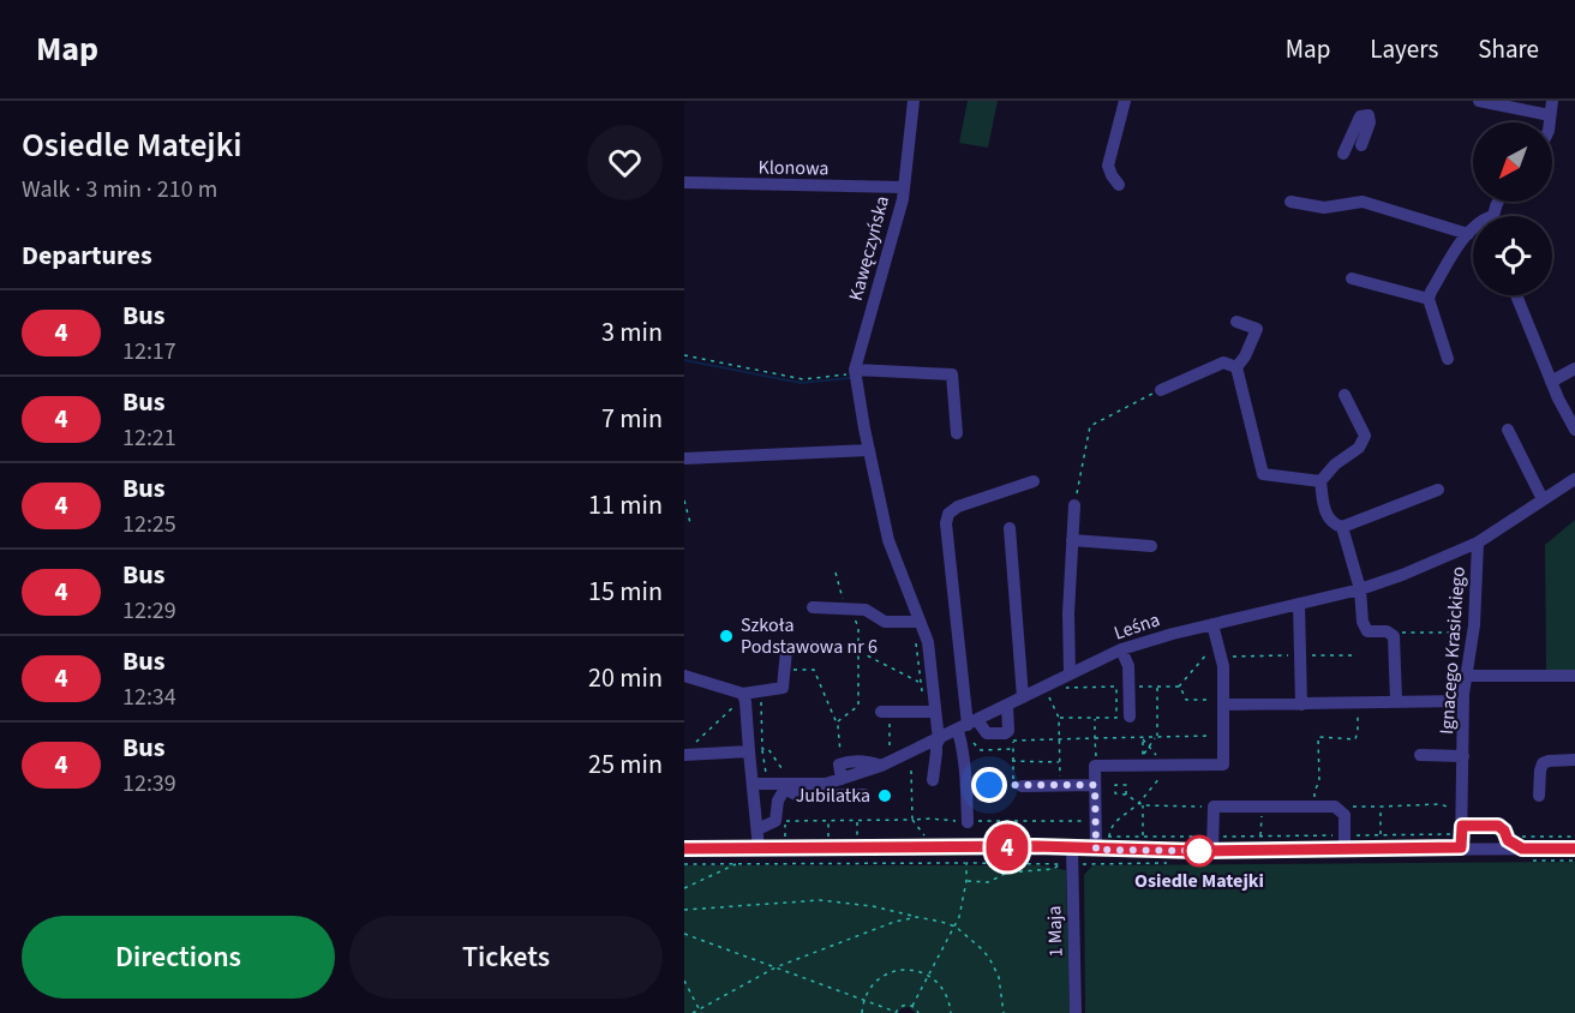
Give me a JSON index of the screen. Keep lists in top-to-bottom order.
{
  "streets": {
    "street": [
      "Klonowa",
      "Kawęczyńska",
      "Leśna",
      "Ignacego Krasickiego",
      "1 Maja"
    ]
  },
  "crossings": [
    ["Klonowa", "Kawęczyńska"],
    ["Leśna", "Ignacego Krasickiego"]
  ],
  "places": ["Szkoła Podstawowa nr 6", "Jubilatka", "Osiedle Matejki"],
  "lines": ["bus line 4"],
  "north": "bottom left",
  "page": {
    "header": "Map",
    "nav": ["Map", "Layers", "Share"],
    "heading": [
      ["Osiedle Matejki", "Walk · 3 min · 210 m"],
      "Departures"
    ],
    "on_map": "4",
    "list": [
      {
        "mark": "4",
        "name": "Bus",
        "note": "12:17",
        "value": "3 min"
      },
      {
        "mark": "4",
        "name": "Bus",
        "note": "12:21",
        "value": "7 min"
      },
      {
        "mark": "4",
        "name": "Bus",
        "note": "12:25",
        "value": "11 min"
      },
      {
        "mark": "4",
        "name": "Bus",
        "note": "12:29",
        "value": "15 min"
      },
      {
        "mark": "4",
        "name": "Bus",
        "note": "12:34",
        "value": "20 min"
      },
      {
        "mark": "4",
        "name": "Bus",
        "note": "12:39",
        "value": "25 min"
      }
    ],
    "buttons": ["Directions", "Tickets"]
  }
}
